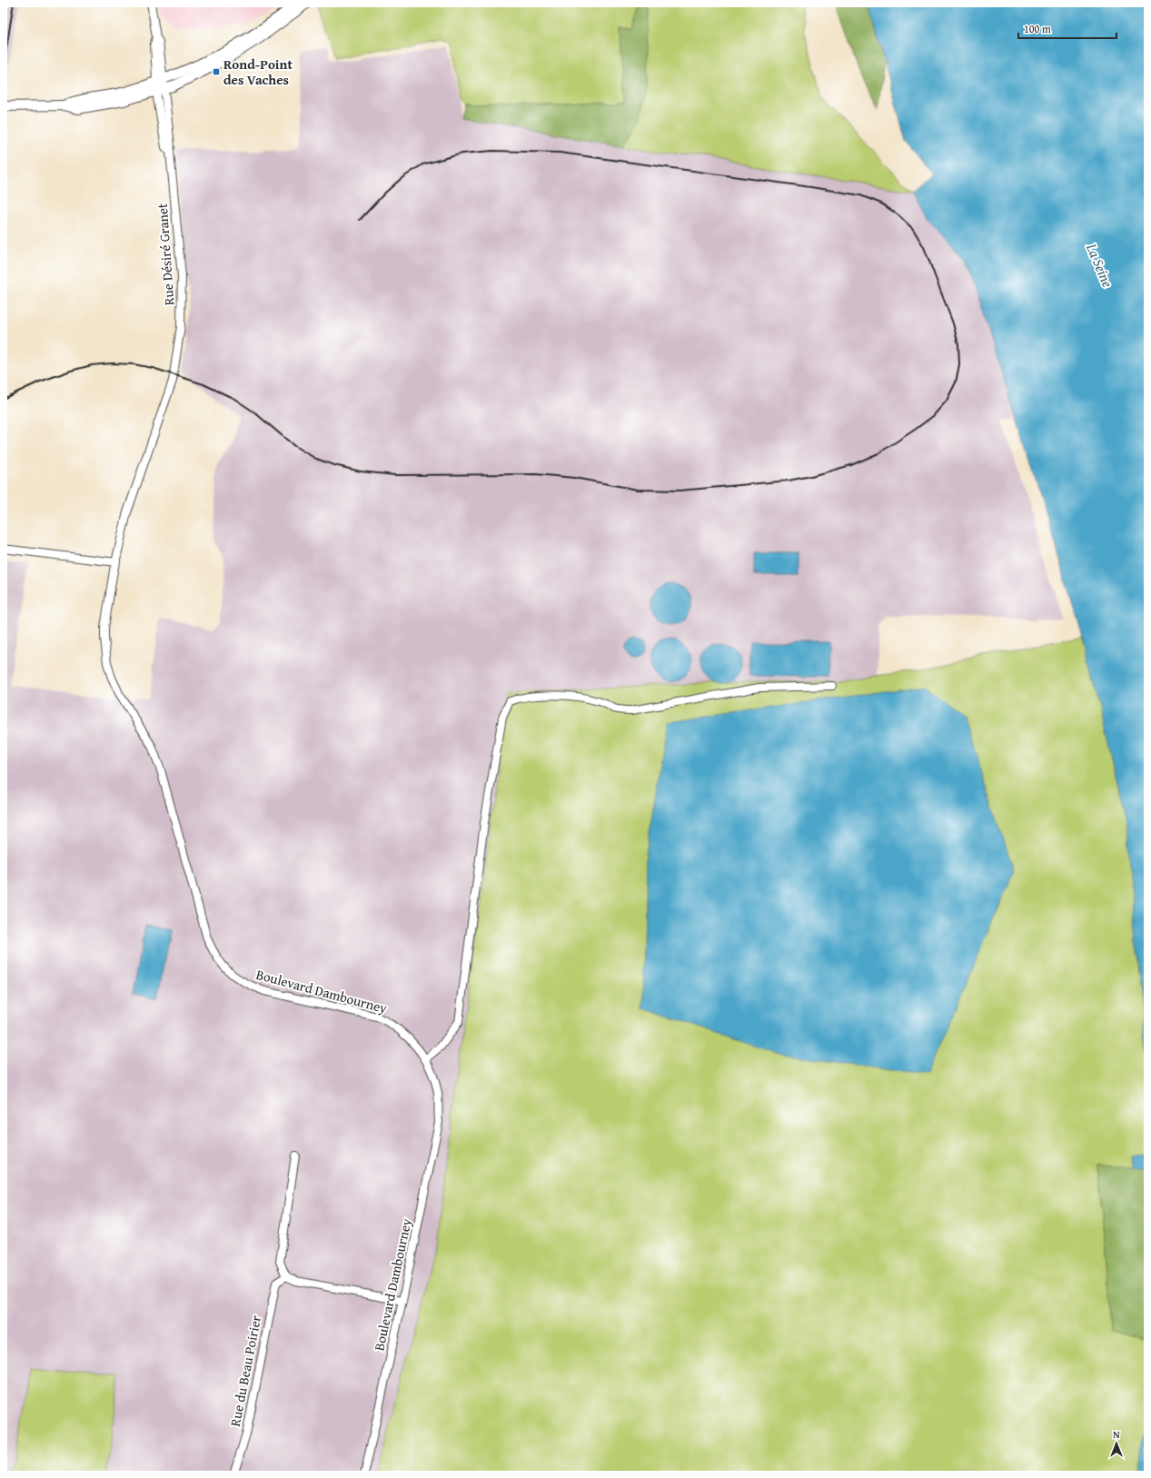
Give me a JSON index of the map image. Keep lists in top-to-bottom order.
{
  "streets": {
    "street": ["Rue Désiré Granet", "Boulevard Dambourney", "Rue du Beau Poirier"]
  },
  "crossings": [
    ["Rue Désiré Granet", "Boulevard Dambourney"]
  ],
  "water": ["La Seine"],
  "places": {
    "transit": ["Rond-Point des Vaches"]
  },
  "scale_bar": "100 m",
  "north": "top"
}
